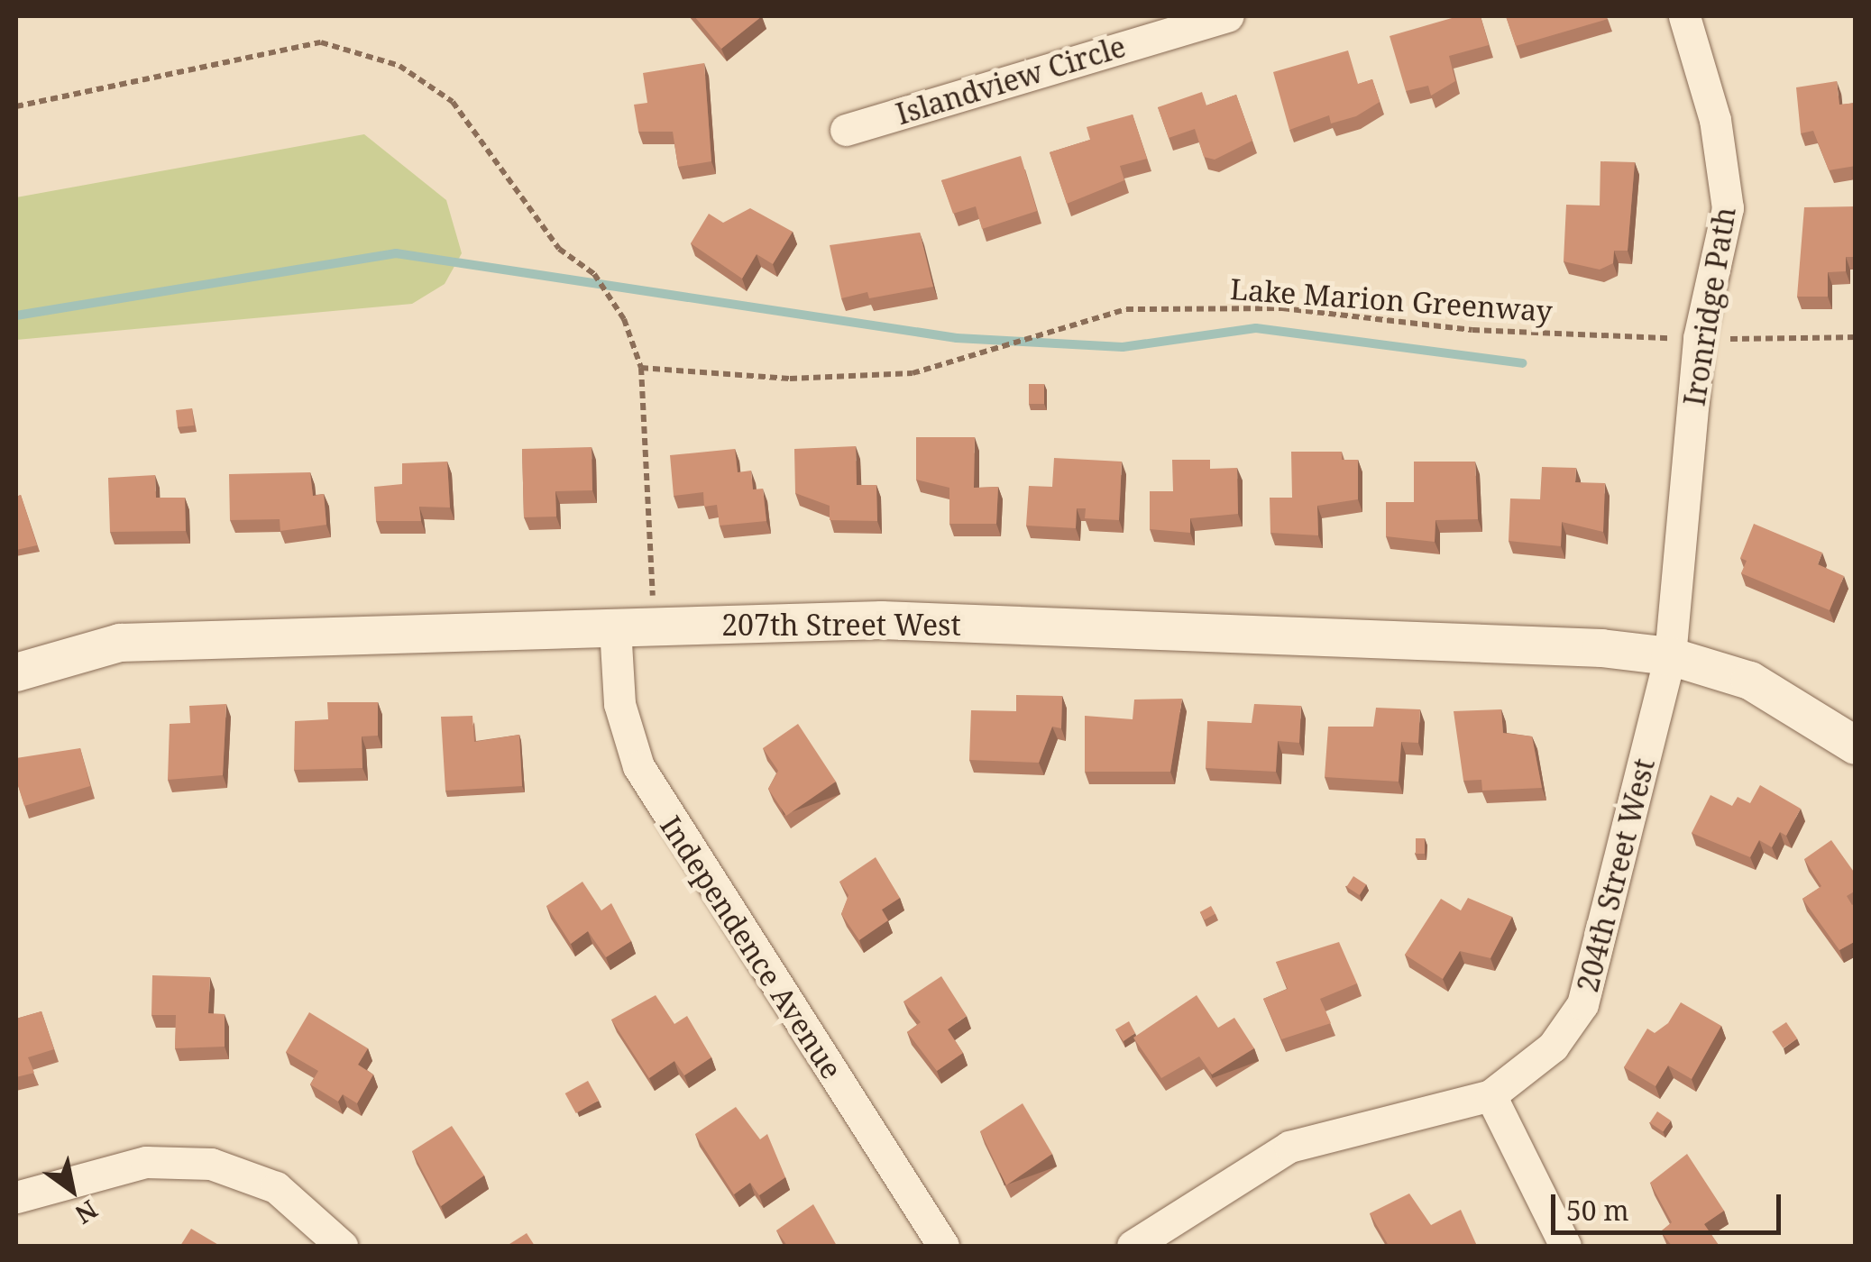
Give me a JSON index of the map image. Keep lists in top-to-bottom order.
{
  "streets": {
    "street": [
      "Islandview Circle",
      "Ironridge Path",
      "207th Street West",
      "204th Street West",
      "Independence Avenue"
    ],
    "path": ["Lake Marion Greenway"]
  },
  "crossings": [
    ["Lake Marion Greenway", "Ironridge Path"],
    ["Ironridge Path", "207th Street West"],
    ["Ironridge Path", "204th Street West"],
    ["207th Street West", "204th Street West"],
    ["207th Street West", "Independence Avenue"]
  ],
  "scale_bar": "50 m",
  "north": "bottom right"
}
